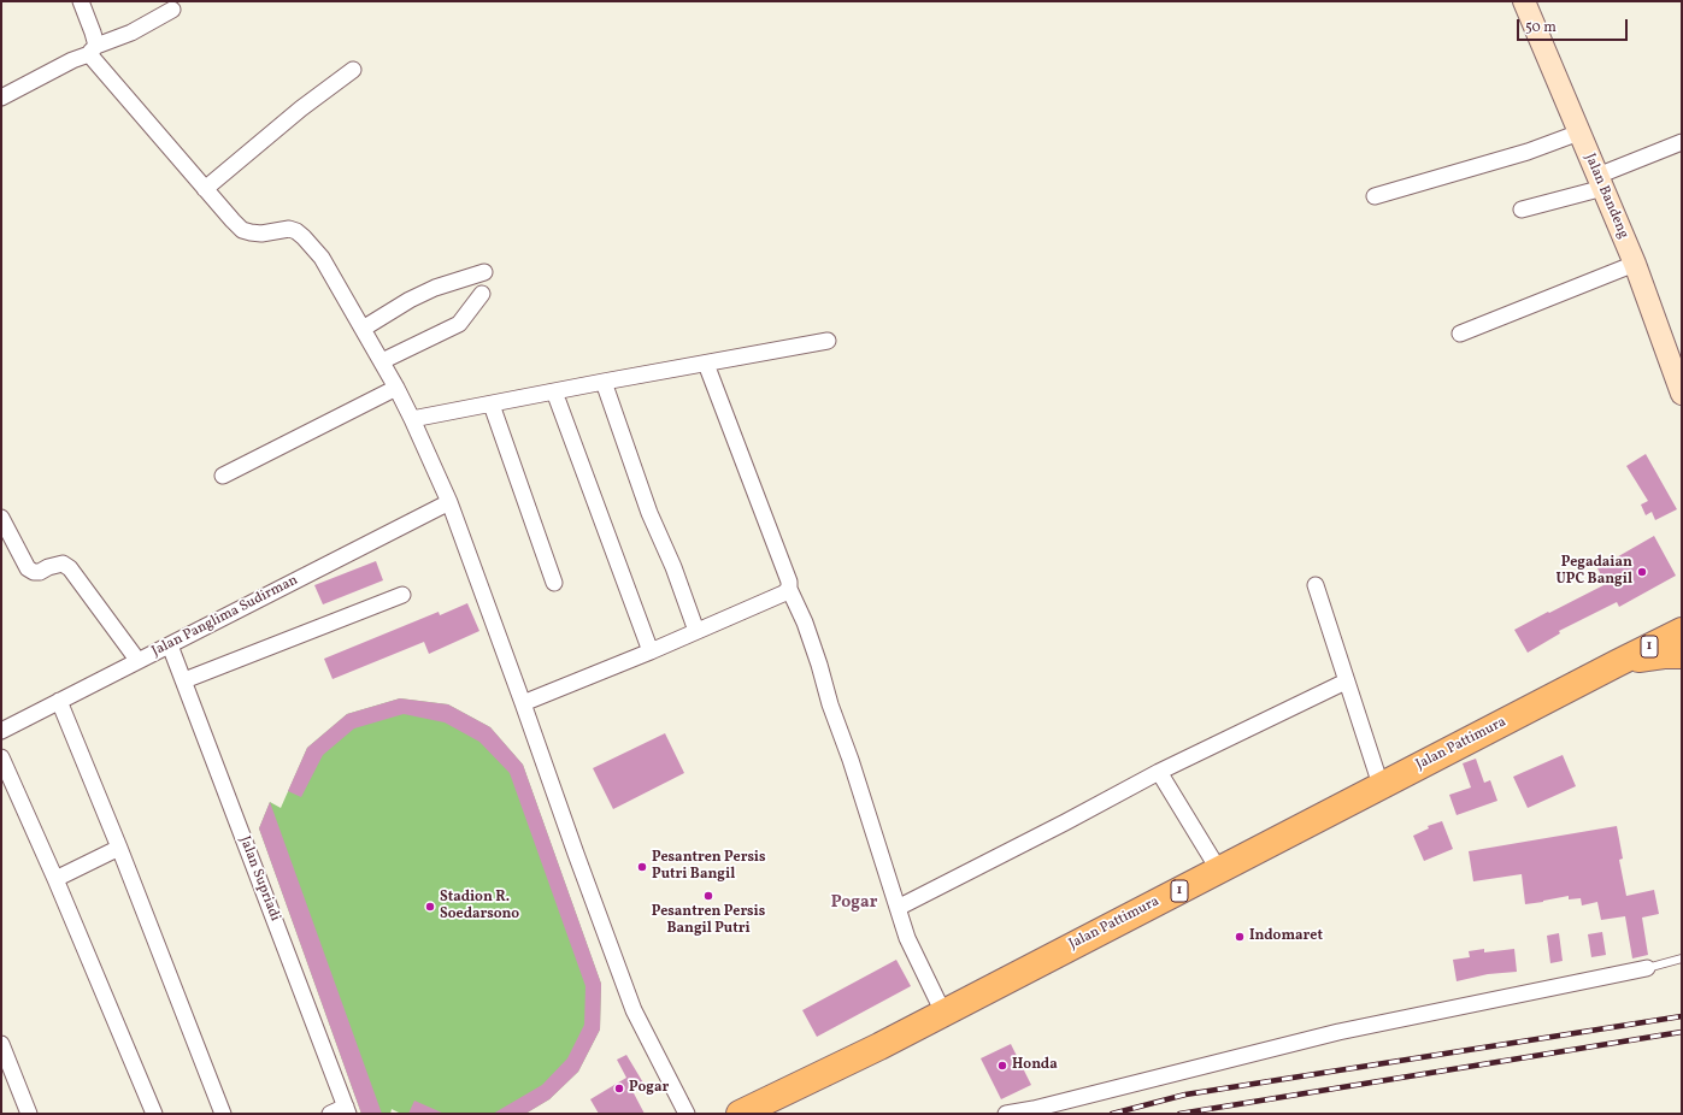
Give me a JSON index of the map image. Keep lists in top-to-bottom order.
{
  "streets": {
    "highway": ["1", "Jalan Pattimura"],
    "street": ["Jalan Bandeng", "Jalan Panglima Sudirman", "Jalan Supriadi"]
  },
  "crossings": [
    ["Jalan Panglima Sudirman", "Jalan Supriadi"],
    ["1", "Jalan Pattimura"]
  ],
  "districts": ["Pogar"],
  "places": [
    "Pegadaian UPC Bangil",
    "Pesantren Persis Putri Bangil",
    "Pesantren Persis Bangil Putri",
    "Stadion R. Soedarsono",
    "Indomaret",
    "Honda",
    "Pogar"
  ],
  "scale_bar": "50 m"
}
